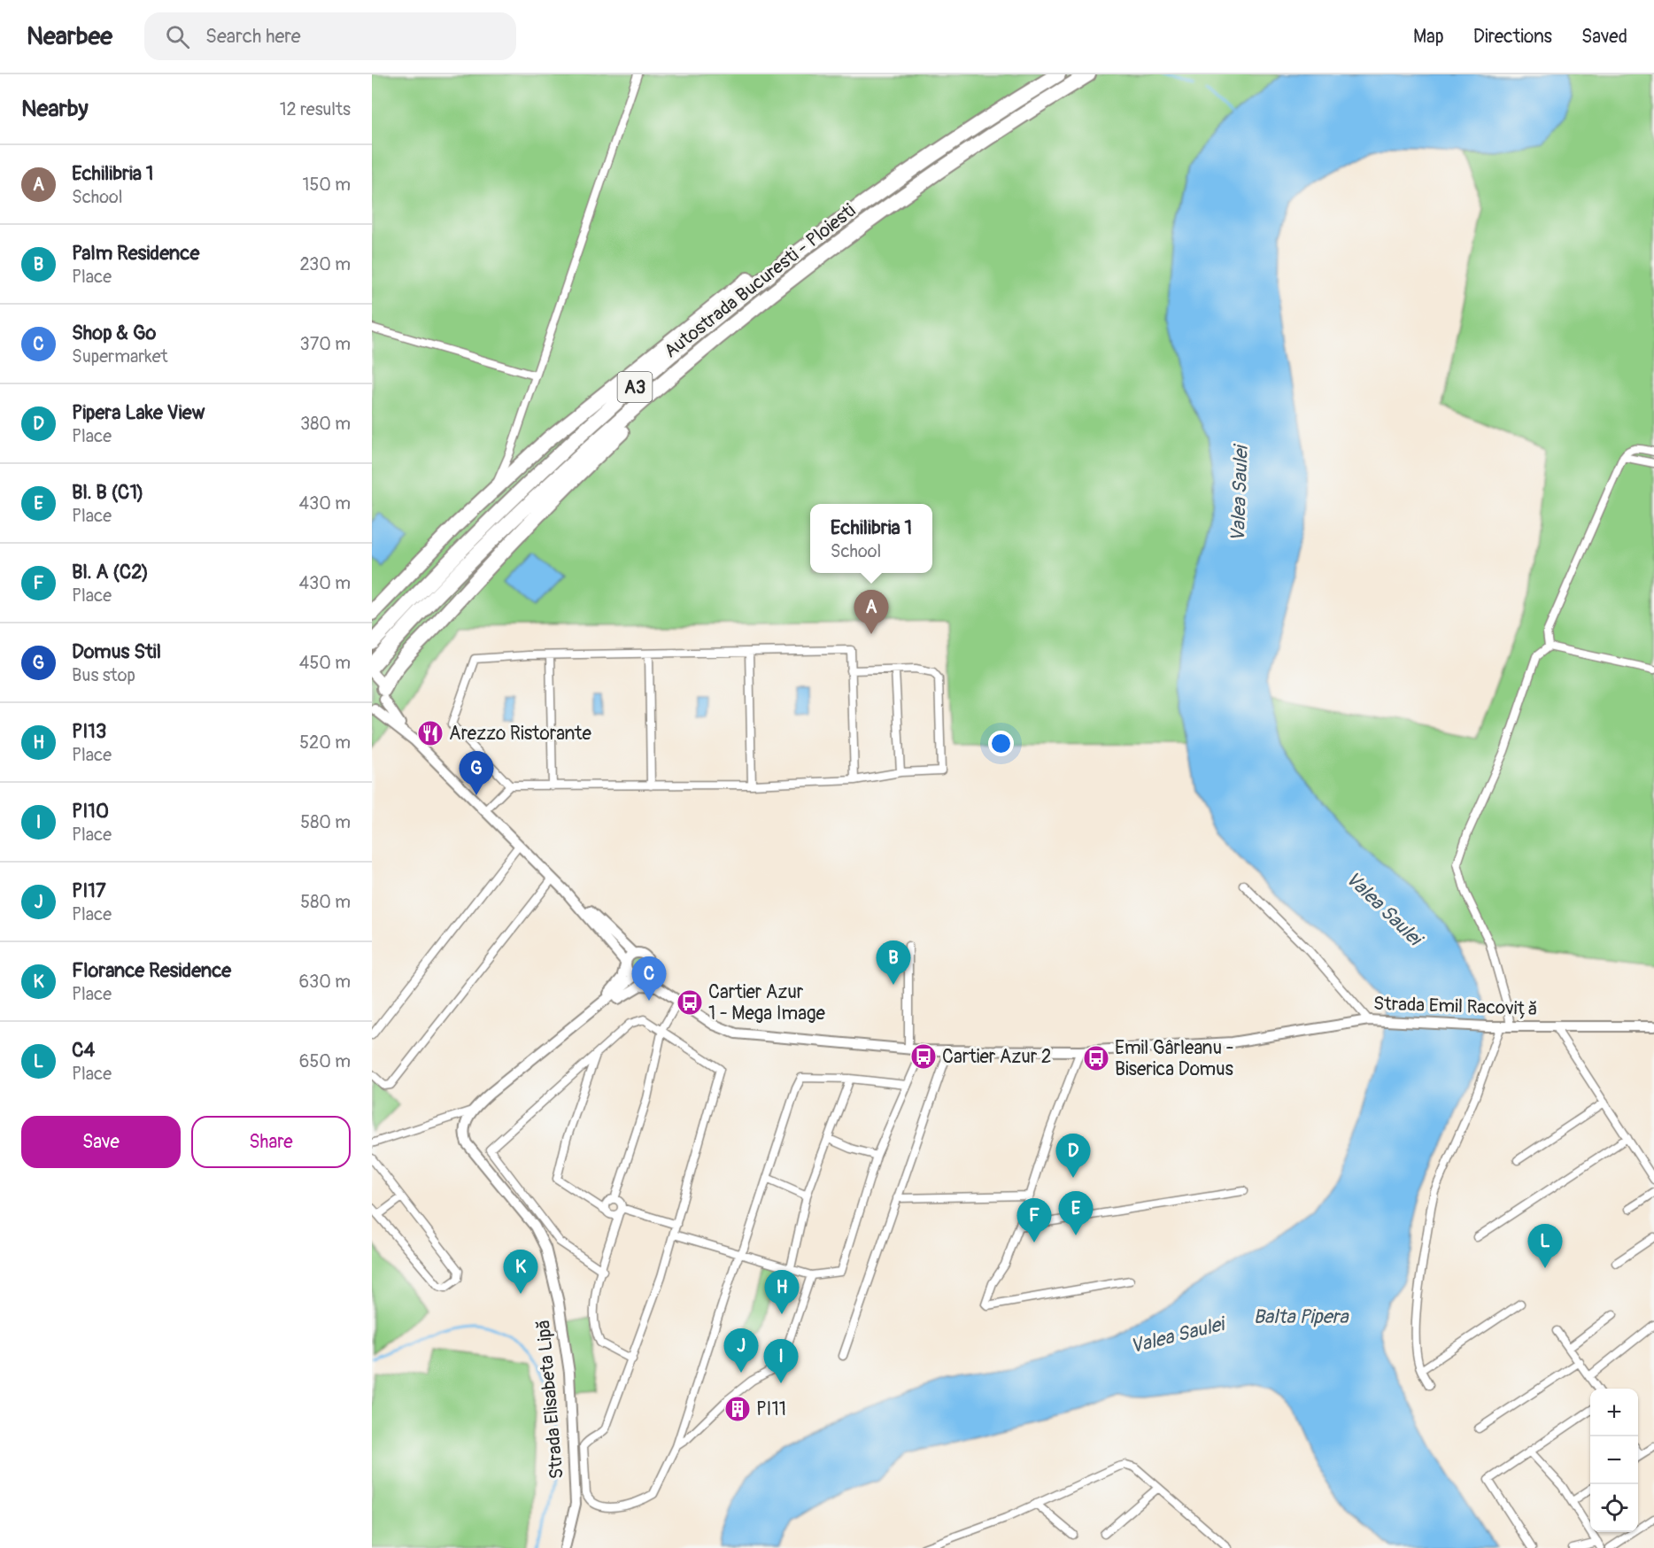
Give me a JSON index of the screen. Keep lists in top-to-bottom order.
{
  "streets": {
    "highway": ["Autostrada Bucuresti - Ploiesti", "A3"],
    "street": ["Strada Emil Racoviță", "Strada Elisabeta Lipă"]
  },
  "water": ["Valea Saulei", "Balta Pipera"],
  "places": {
    "restaurant": ["Arezzo Ristorante"],
    "bus stop": ["Cartier Azur 1 - Mega Image", "Cartier Azur 2", "Emil Gârleanu - Biserica Domus"],
    "building": ["PI11"]
  },
  "page": {
    "header": "Nearbee",
    "search": "Search here",
    "nav": ["Map", "Directions", "Saved"],
    "heading": ["Nearby", "12 results"],
    "list": [
      {
        "mark": "A",
        "name": "Echilibria 1",
        "note": "School",
        "value": "150 m"
      },
      {
        "mark": "B",
        "name": "Palm Residence",
        "note": "Place",
        "value": "230 m"
      },
      {
        "mark": "C",
        "name": "Shop & Go",
        "note": "Supermarket",
        "value": "370 m"
      },
      {
        "mark": "D",
        "name": "Pipera Lake View",
        "note": "Place",
        "value": "380 m"
      },
      {
        "mark": "E",
        "name": "Bl. B (C1)",
        "note": "Place",
        "value": "430 m"
      },
      {
        "mark": "F",
        "name": "Bl. A (C2)",
        "note": "Place",
        "value": "430 m"
      },
      {
        "mark": "G",
        "name": "Domus Stil",
        "note": "Bus stop",
        "value": "450 m"
      },
      {
        "mark": "H",
        "name": "PI13",
        "note": "Place",
        "value": "520 m"
      },
      {
        "mark": "I",
        "name": "PI10",
        "note": "Place",
        "value": "580 m"
      },
      {
        "mark": "J",
        "name": "PI17",
        "note": "Place",
        "value": "580 m"
      },
      {
        "mark": "K",
        "name": "Florance Residence",
        "note": "Place",
        "value": "630 m"
      },
      {
        "mark": "L",
        "name": "C4",
        "note": "Place",
        "value": "650 m"
      }
    ],
    "popup": ["Echilibria 1", "School"],
    "pins": [
      "A",
      "G",
      "B",
      "C",
      "D",
      "E",
      "F",
      "L",
      "K",
      "H",
      "J",
      "I"
    ],
    "buttons": ["Save", "Share"],
    "map_buttons": ["+", "−"]
  }
}
